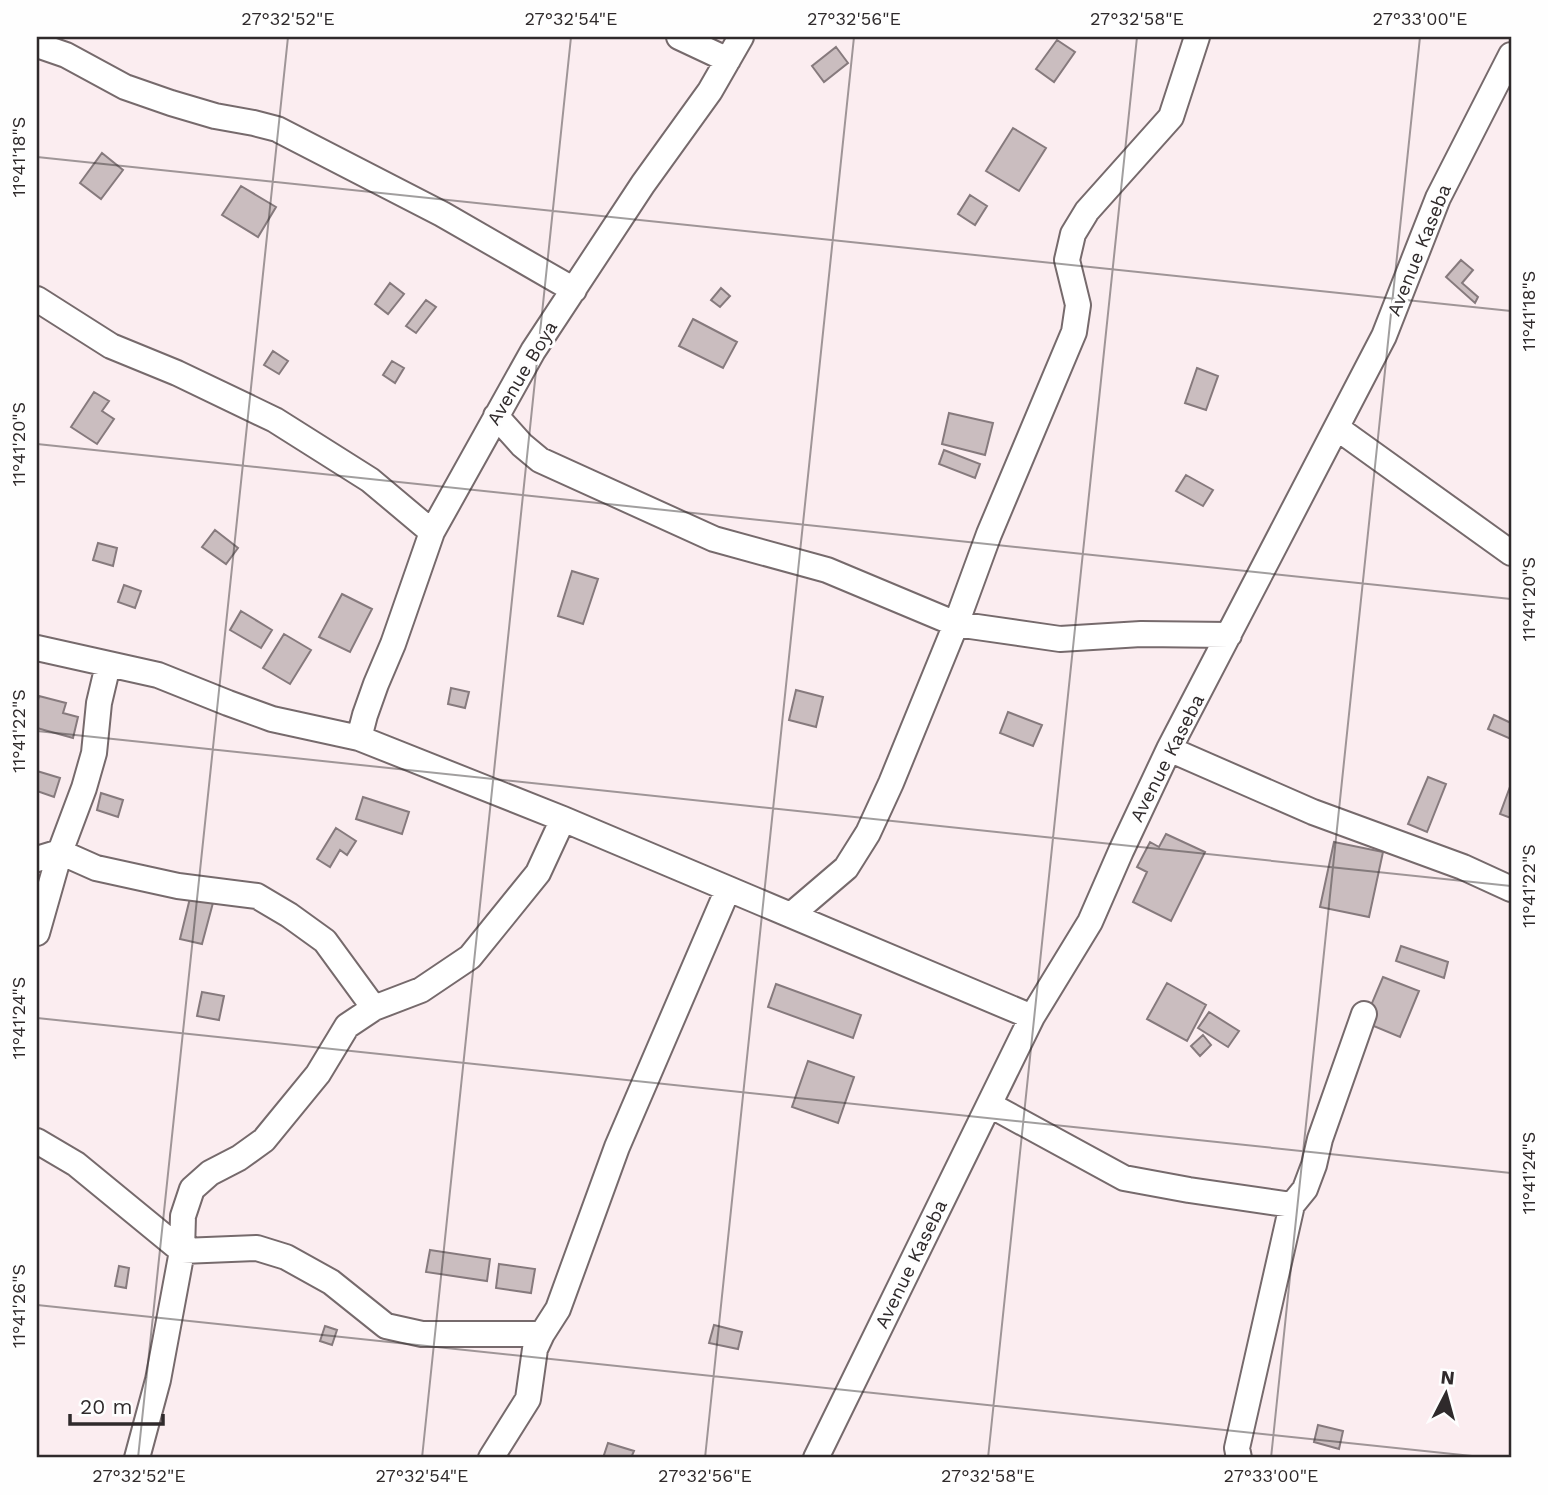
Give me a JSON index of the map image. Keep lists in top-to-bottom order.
{
  "streets": {
    "street": ["Avenue Kaseba", "Avenue Boya"]
  },
  "scale_bar": "20 m",
  "north": "top",
  "coordinates": [
    "27°32'52\"E",
    "27°32'54\"E",
    "27°32'56\"E",
    "27°32'58\"E",
    "27°33'00\"E",
    "11°41'18\"S",
    "11°41'20\"S",
    "11°41'22\"S",
    "11°41'24\"S",
    "11°41'26\"S"
  ]
}
